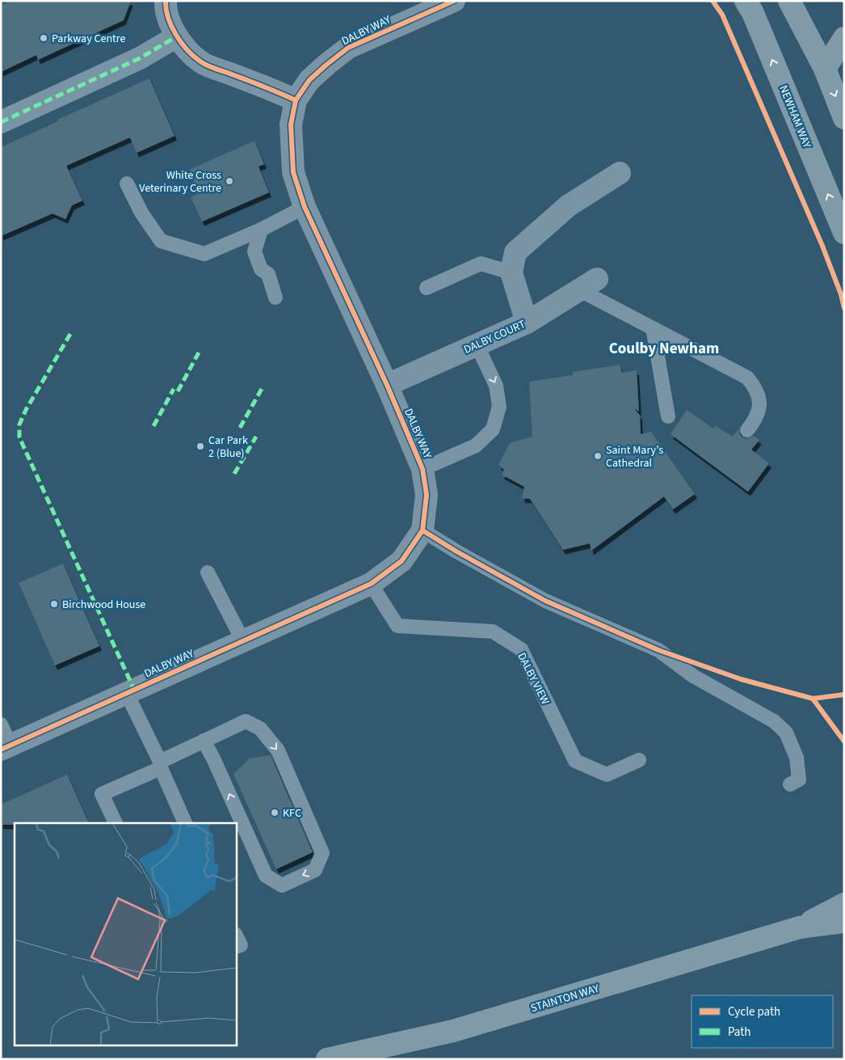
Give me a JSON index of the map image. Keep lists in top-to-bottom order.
{
  "streets": {
    "street": [
      "DALBY WAY",
      "NEWHAM WAY",
      "DALBY COURT",
      "STAINTON WAY"
    ],
    "lane": ["DALBY VIEW"]
  },
  "crossings": [
    ["DALBY WAY", "DALBY COURT"],
    ["DALBY WAY", "DALBY VIEW"]
  ],
  "districts": ["Coulby Newham"],
  "places": [
    "Parkway Centre",
    "White Cross Veterinary Centre",
    "Car Park 2 (Blue)",
    "Saint Mary's Cathedral",
    "Birchwood House",
    "KFC"
  ],
  "legend": ["Cycle path", "Path"]
}
